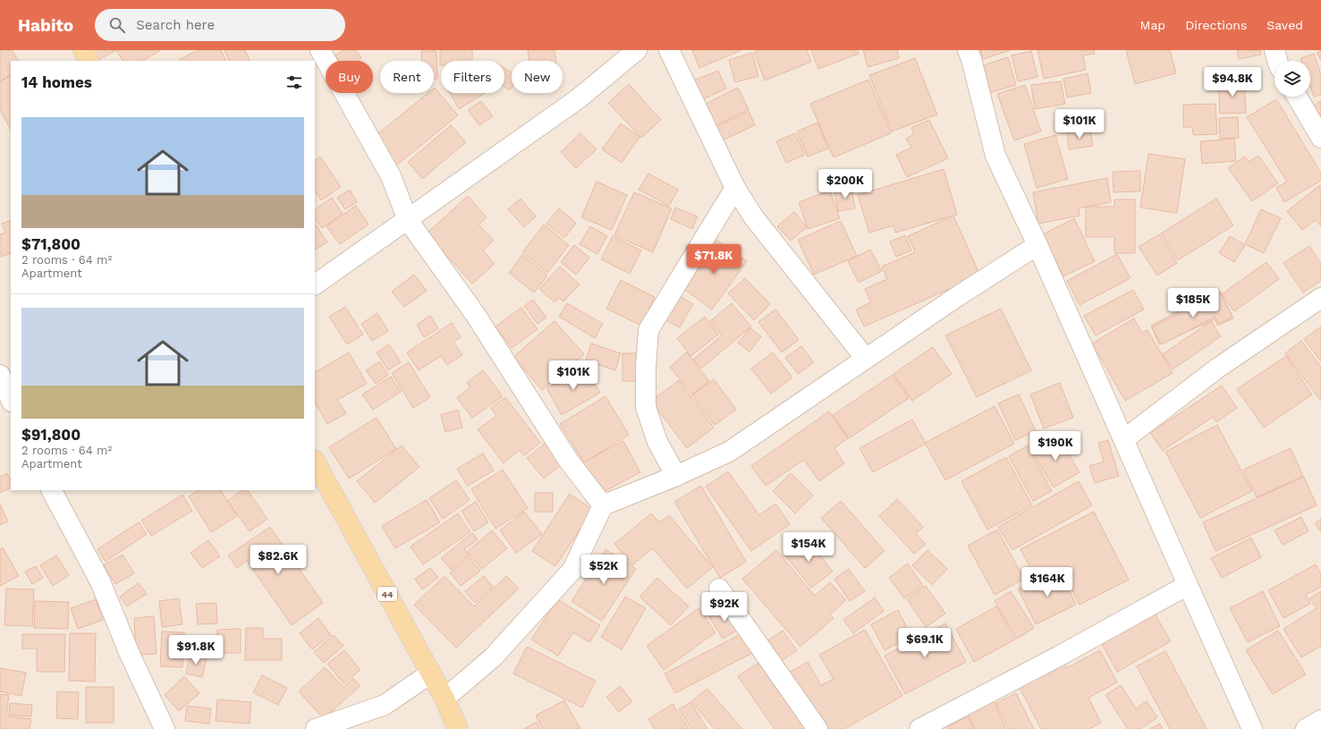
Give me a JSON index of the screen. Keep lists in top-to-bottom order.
{
  "streets": {
    "main road": ["44"]
  },
  "page": {
    "header": "Habito",
    "search": "Search here",
    "nav": ["Map", "Directions", "Saved"],
    "chip": [
      "Buy",
      "Rent",
      "Filters",
      "New"
    ],
    "heading": "14 homes",
    "price": [
      "$94.8K",
      "$101K",
      "$200K",
      "$71.8K",
      "$185K",
      "$101K",
      "$190K",
      "$154K",
      "$82.6K",
      "$52K",
      "$164K",
      "$92K",
      "$69.1K",
      "$91.8K"
    ],
    "list": [
      {
        "name": "$71,800",
        "note": "2 rooms · 64 m² · Apartment"
      },
      {
        "name": "$91,800",
        "note": "2 rooms · 64 m² · Apartment"
      }
    ]
  }
}
